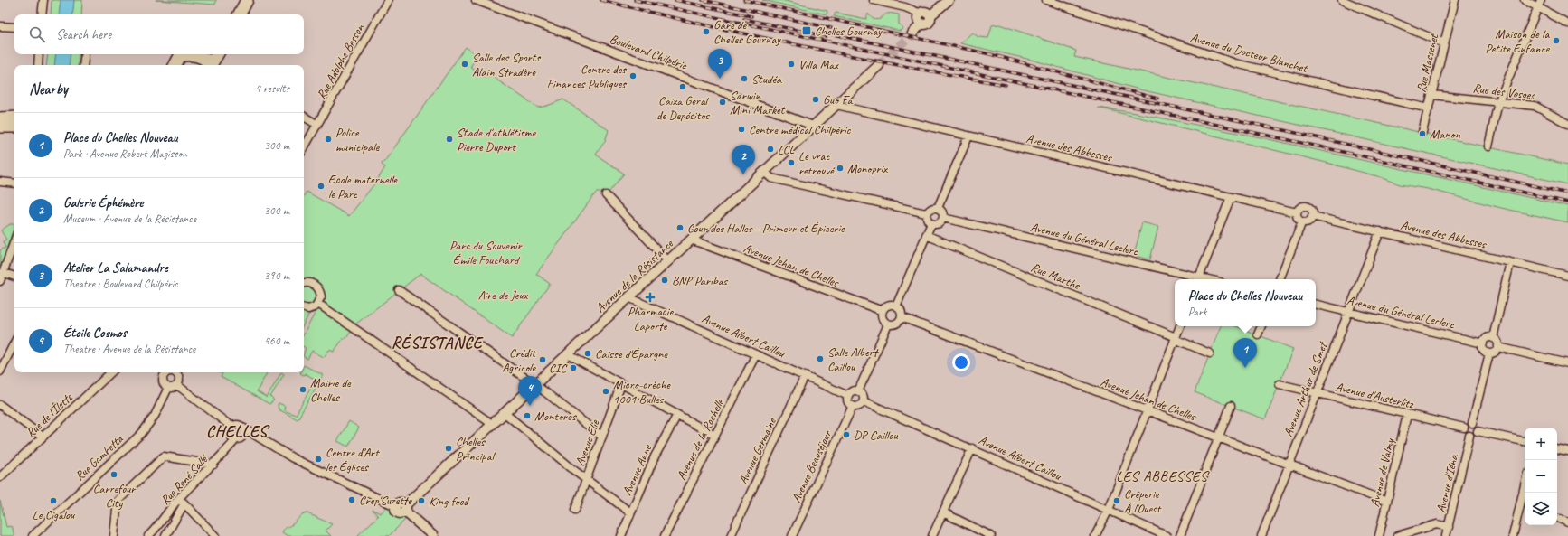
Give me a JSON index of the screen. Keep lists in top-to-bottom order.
{
  "streets": {
    "street": [
      "Boulevard Chilpéric",
      "Avenue du Docteur Blanchet",
      "Rue Adolphe Besson",
      "Rue Massenet",
      "Rue des Vosges",
      "Avenue des Abbesses",
      "Avenue du Général Leclerc",
      "Avenue Jehan de Chelles",
      "Avenue de la Résistance",
      "Rue Marthe",
      "Avenue Albert Caillou",
      "Avenue Arthur de Smet",
      "Avenue d'Austerlitz",
      "Rue de l'Îlette",
      "Avenue de la Rochelle",
      "Avenue Elie",
      "Avenue Germaine",
      "Rue Gambetta",
      "Avenue Beauséjour",
      "Avenue Anne",
      "Avenue de Valmy",
      "Rue René Sallé",
      "Avenue d'Iéna"
    ]
  },
  "crossings": [
    ["Boulevard Chilpéric", "Avenue de la Résistance"],
    ["Avenue du Docteur Blanchet", "Rue Massenet"],
    ["Rue Massenet", "Rue des Vosges"],
    ["Avenue des Abbesses", "Avenue de la Résistance"],
    ["Avenue des Abbesses", "Avenue Arthur de Smet"],
    ["Avenue du Général Leclerc", "Avenue Arthur de Smet"],
    ["Avenue Jehan de Chelles", "Avenue de la Résistance"],
    ["Avenue Jehan de Chelles", "Avenue Arthur de Smet"],
    ["Avenue Jehan de Chelles", "Avenue de Valmy"],
    ["Avenue de la Résistance", "Avenue Albert Caillou"],
    ["Avenue Albert Caillou", "Avenue de la Rochelle"],
    ["Avenue Albert Caillou", "Avenue Germaine"],
    ["Avenue Albert Caillou", "Avenue Beauséjour"],
    ["Avenue Arthur de Smet", "Avenue d'Austerlitz"],
    ["Avenue d'Austerlitz", "Avenue de Valmy"],
    ["Avenue d'Austerlitz", "Avenue d'Iéna"]
  ],
  "districts": ["RÉSISTANCE", "CHELLES", "LES ABBESSES"],
  "parks": ["Parc du Souvenir Émile Fouchard", "Aire de Jeux"],
  "places": {
    "transit": ["Chelles Gournay"],
    "other": [
      "Gare de Chelles Gournay",
      "Maison de la Petite Enfance",
      "Salle des Sports Alain Stradère",
      "Villa Max",
      "Centre des Finances Publiques",
      "Studéa",
      "Caixa Geral de Depósitos",
      "Guo Fa",
      "Sarwin Mini Market",
      "Centre médical Chilpéric",
      "Manon",
      "Police municipale",
      "Stade d'athlétisme Pierre Duport",
      "LCL",
      "Le vrac retrouvé",
      "Monoprix",
      "École maternelle le Parc",
      "Cour des Halles - Primeur et Épicerie",
      "BNP Paribas",
      "Caisse d'Épargne",
      "Salle Albert Caillou",
      "Crédit Agricole",
      "CIC",
      "Mairie de Chelles",
      "Micro-crèche 1001 Bulles",
      "Montoros",
      "DP Caillou",
      "Chelles Principal",
      "Centre d’Art les Églises",
      "Carrefour City",
      "Crep'Suzette",
      "Le Cigalou",
      "King food",
      "Crêperie À l'Ouest"
    ],
    "health": ["Pharmacie Laporte"]
  },
  "page": {
    "search": "Search here",
    "pins": [
      "3",
      "2",
      "1",
      "4"
    ],
    "heading": ["Nearby", "4 results"],
    "list": [
      {
        "mark": "1",
        "name": "Place du Chelles Nouveau",
        "note": "Park · Avenue Robert Magisson",
        "value": "300 m"
      },
      {
        "mark": "2",
        "name": "Galerie Éphémère",
        "note": "Museum · Avenue de la Résistance",
        "value": "300 m"
      },
      {
        "mark": "3",
        "name": "Atelier La Salamandre",
        "note": "Theatre · Boulevard Chilpéric",
        "value": "390 m"
      },
      {
        "mark": "4",
        "name": "Étoile Cosmos",
        "note": "Theatre · Avenue de la Résistance",
        "value": "460 m"
      }
    ],
    "popup": ["Place du Chelles Nouveau", "Park"],
    "map_buttons": ["+", "−"]
  }
}
